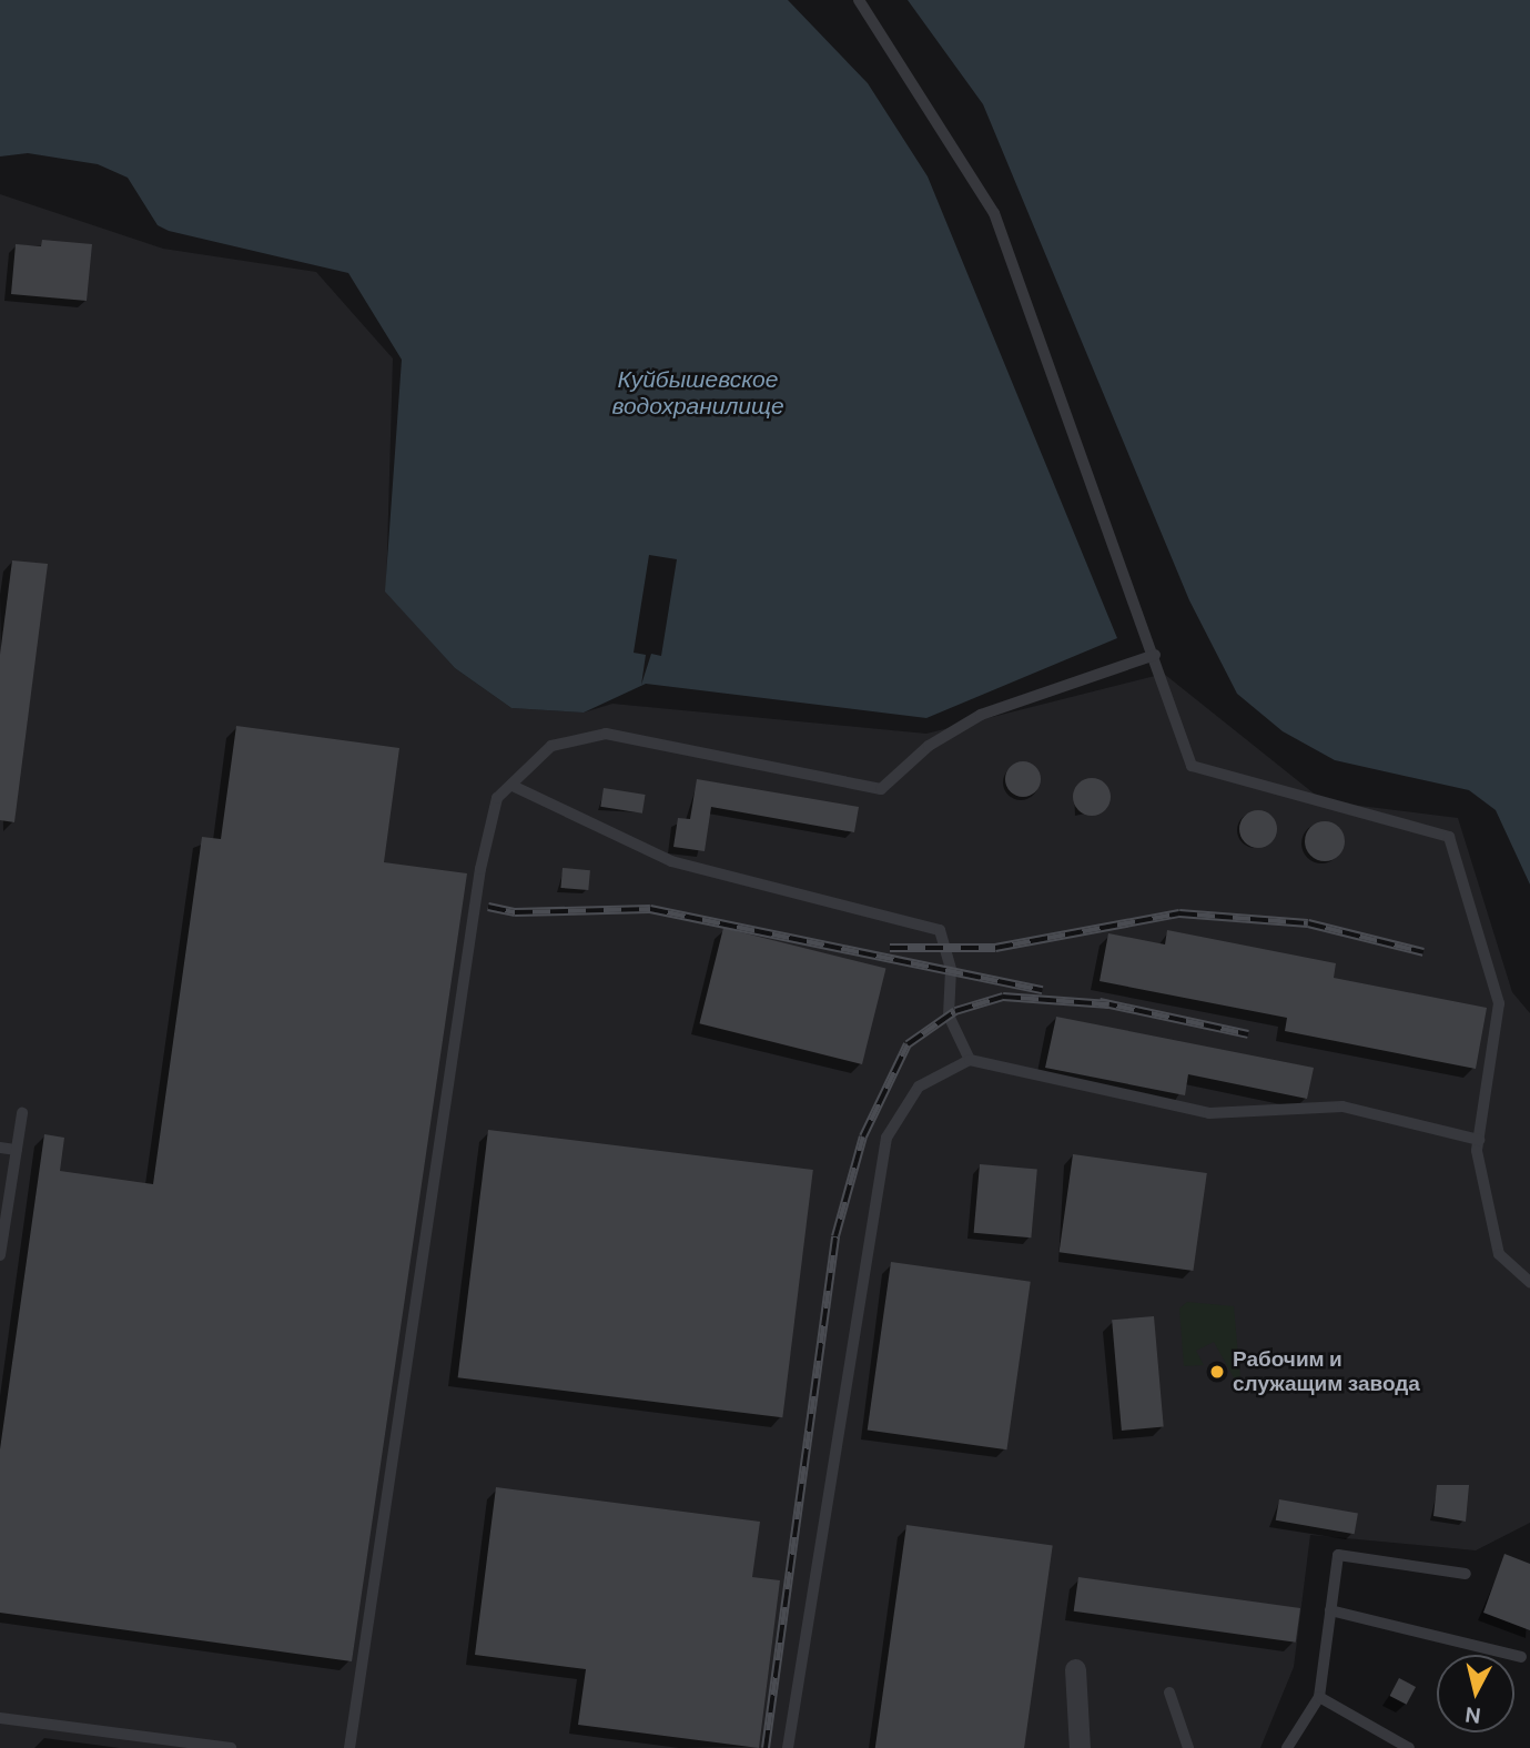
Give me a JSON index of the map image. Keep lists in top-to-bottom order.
{
  "water": ["Куйбышевское водохранилище"],
  "places": ["Рабочим и служащим завода"],
  "north": "bottom"
}
